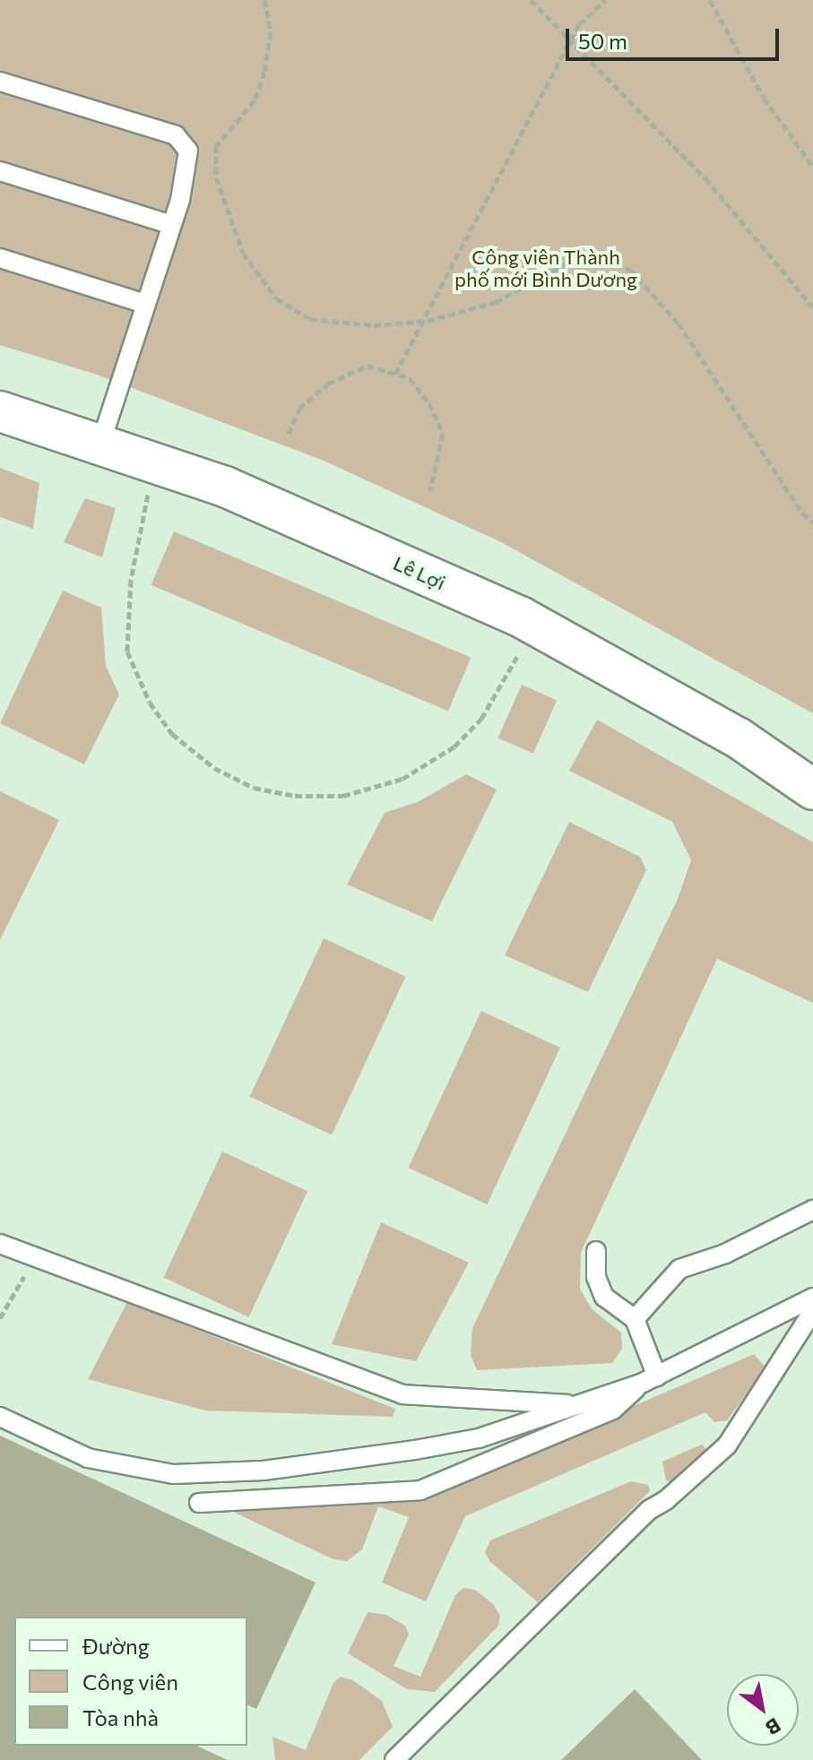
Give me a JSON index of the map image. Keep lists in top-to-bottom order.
{
  "streets": {
    "main road": ["Lê Lợi"]
  },
  "parks": ["Công viên Thành phố mới Bình Dương"],
  "legend": ["Đường", "Công viên", "Tòa nhà"],
  "scale_bar": "50 m",
  "north": "bottom right"
}
